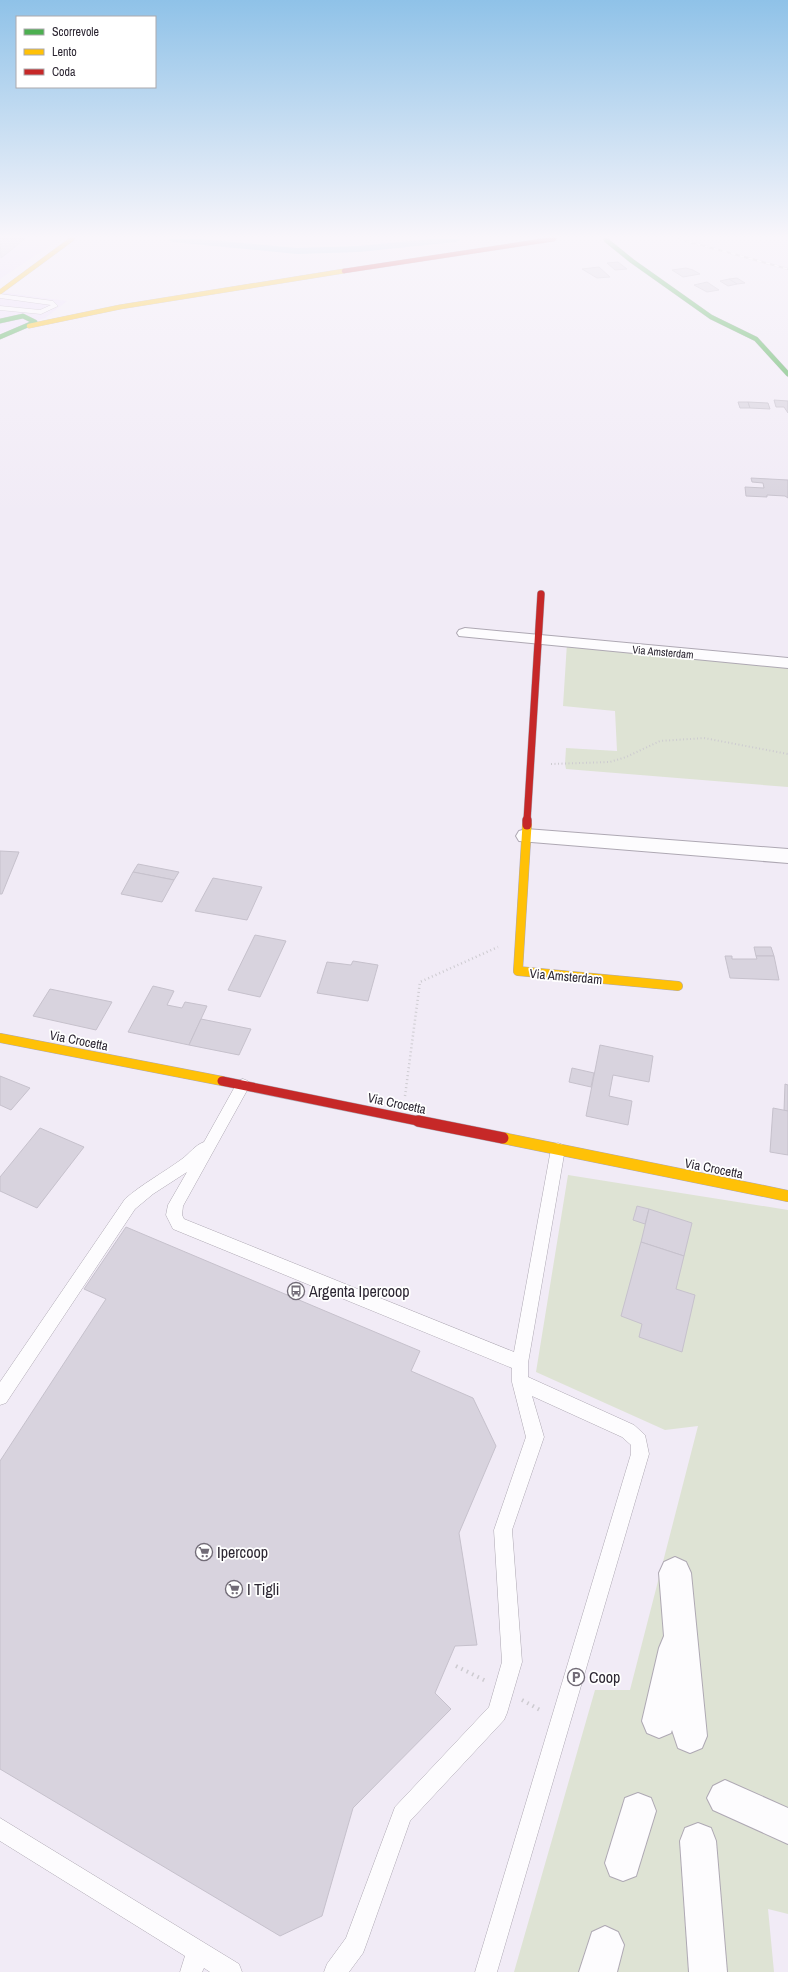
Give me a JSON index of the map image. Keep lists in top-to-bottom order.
{
  "streets": {
    "street": ["Via Amsterdam", "Via Crocetta"]
  },
  "places": {
    "bus stop": ["Argenta Ipercoop"],
    "supermarket": ["Ipercoop", "I Tigli"],
    "parking": ["Coop"]
  },
  "legend": ["Scorrevole", "Lento", "Coda"]
}
